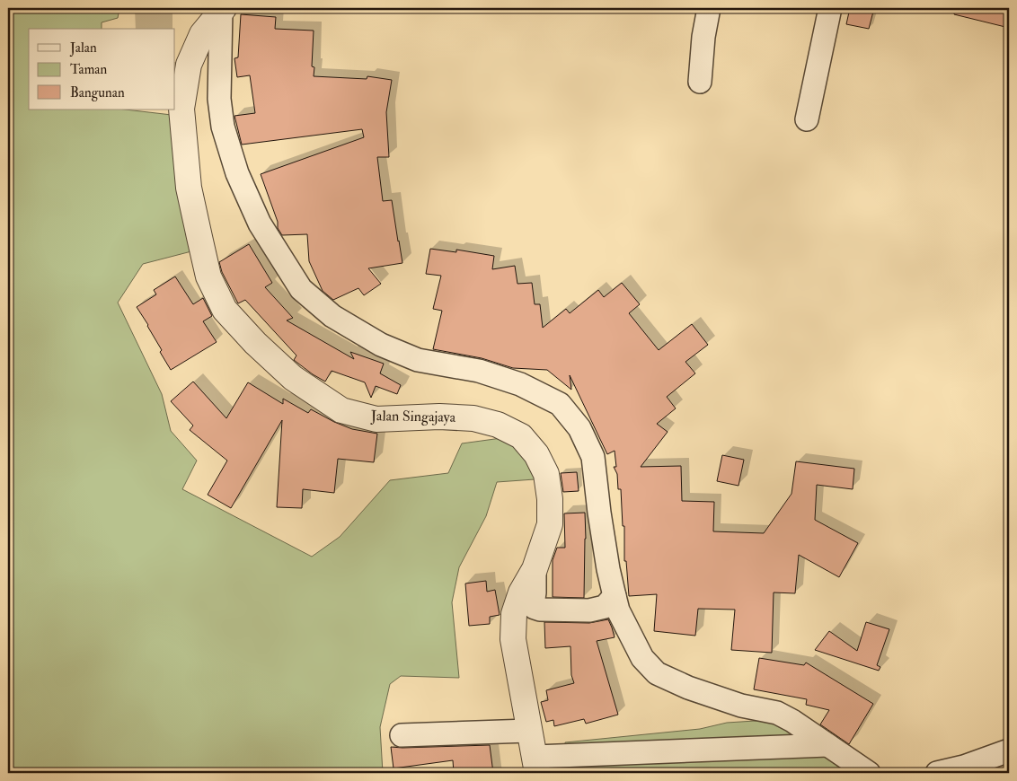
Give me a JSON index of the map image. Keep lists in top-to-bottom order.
{
  "streets": {
    "street": ["Jalan Singajaya"]
  },
  "legend": ["Jalan", "Taman", "Bangunan"]
}
